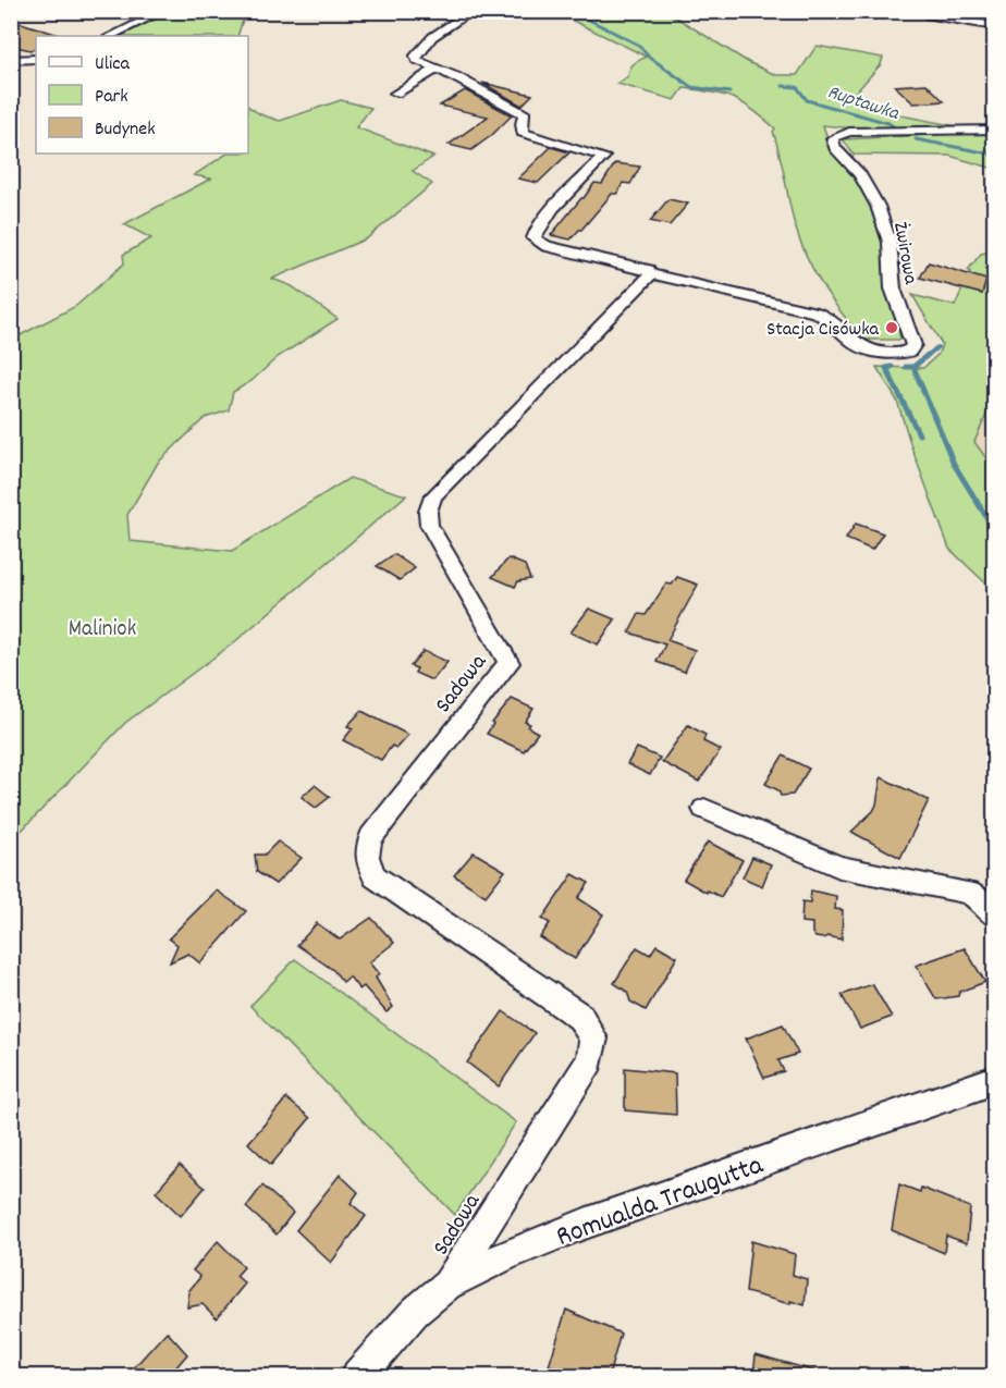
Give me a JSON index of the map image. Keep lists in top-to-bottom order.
{
  "streets": {
    "street": ["Żwirowa", "Sadowa", "Romualda Traugutta"]
  },
  "crossings": [
    ["Żwirowa", "Sadowa"],
    ["Sadowa", "Romualda Traugutta"]
  ],
  "water": ["Ruptawka"],
  "parks": ["Maliniok"],
  "places": ["Stacja Cisówka"],
  "legend": ["Ulica", "Park", "Budynek"]
}
